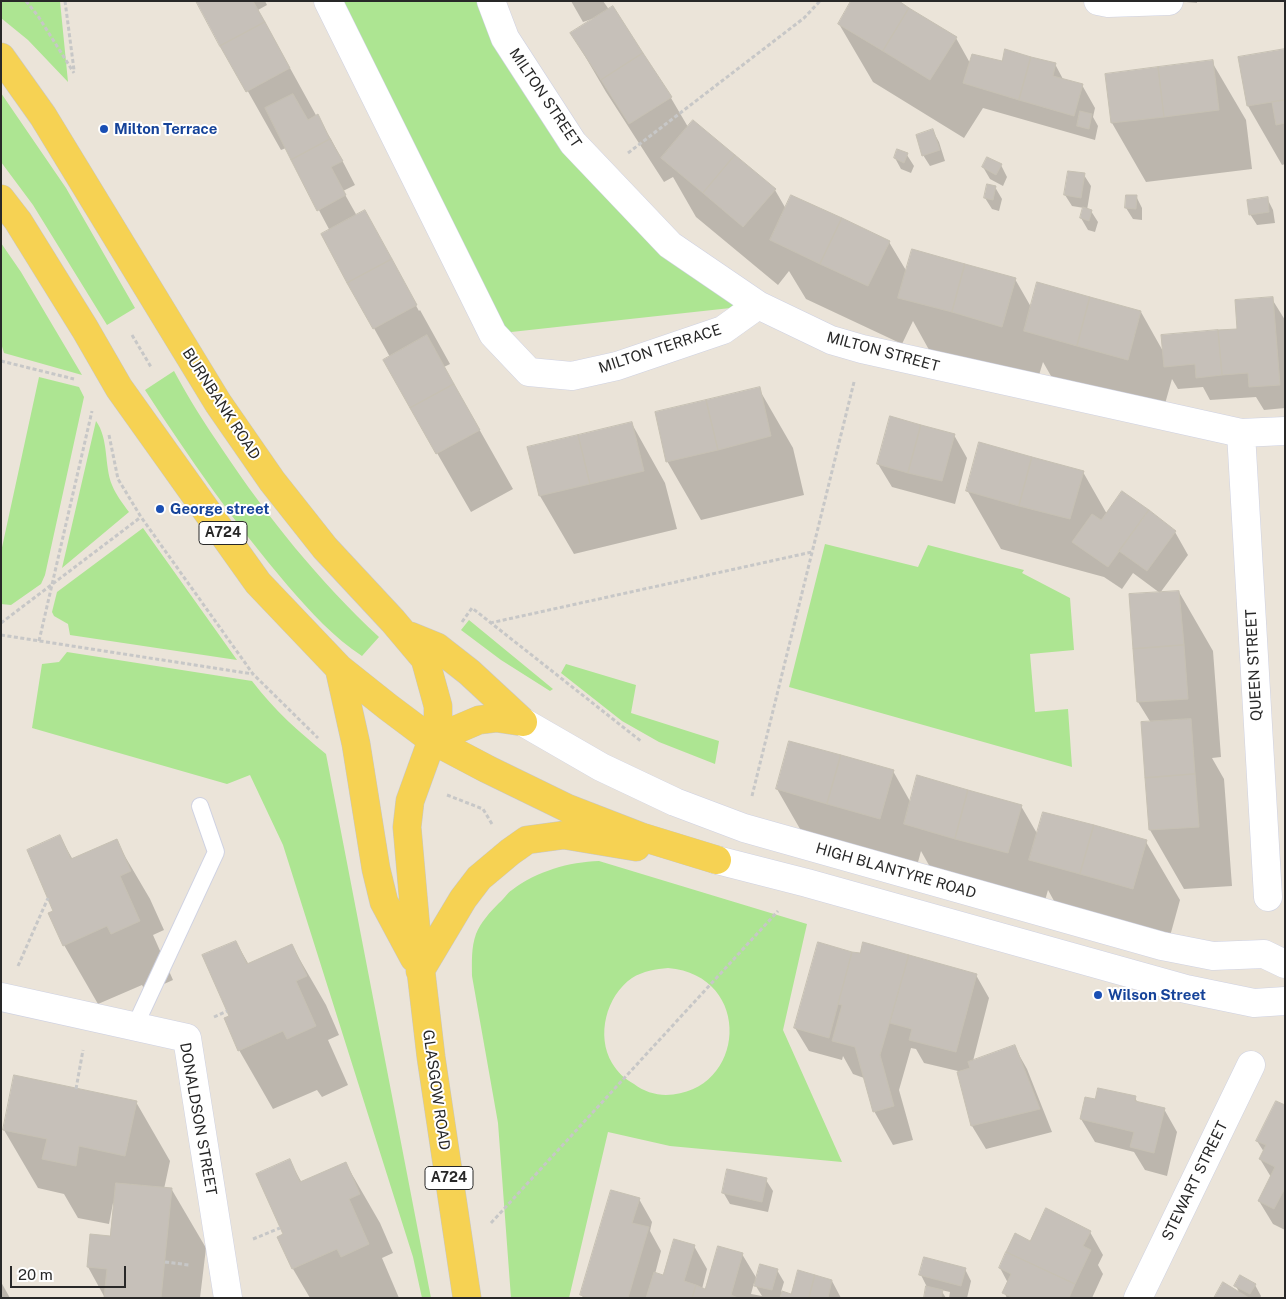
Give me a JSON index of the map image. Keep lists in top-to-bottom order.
{
  "streets": {
    "main road": ["BURNBANK ROAD", "A724", "GLASGOW ROAD"],
    "street": [
      "MILTON STREET",
      "MILTON TERRACE",
      "QUEEN STREET",
      "HIGH BLANTYRE ROAD",
      "DONALDSON STREET",
      "STEWART STREET"
    ]
  },
  "crossings": [
    ["MILTON STREET", "MILTON TERRACE"],
    ["MILTON STREET", "QUEEN STREET"],
    ["BURNBANK ROAD", "GLASGOW ROAD"],
    ["A724", "GLASGOW ROAD"]
  ],
  "places": ["Milton Terrace", "George street", "Wilson Street"],
  "scale_bar": "20 m"
}
